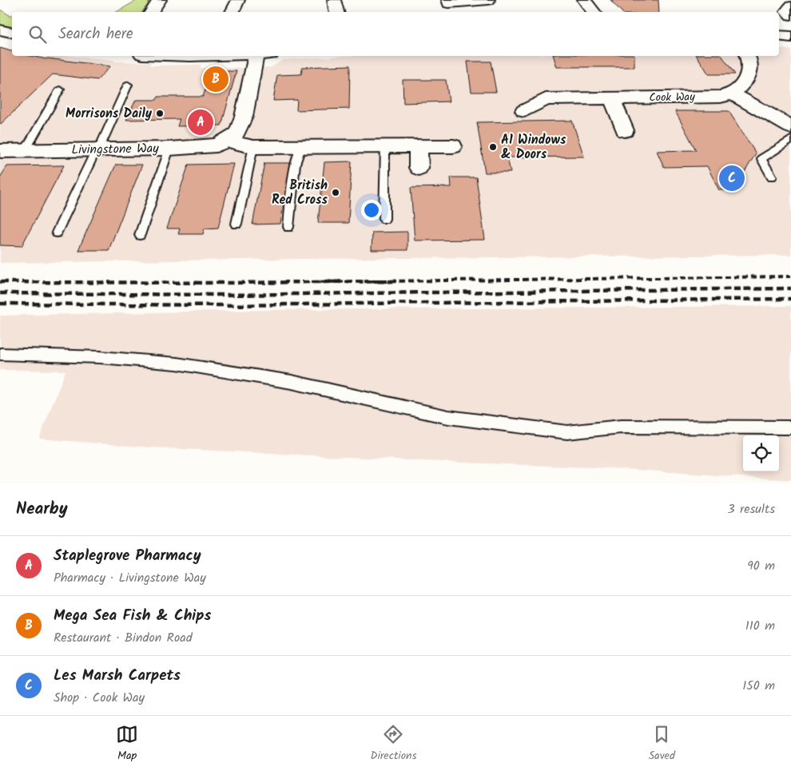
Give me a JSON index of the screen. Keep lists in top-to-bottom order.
{
  "streets": {
    "street": ["Cook Way", "Livingstone Way"]
  },
  "places": ["Morrisons Daily", "A1 Windows & Doors", "British Red Cross"],
  "page": {
    "search": "Search here",
    "pins": ["B", "A", "C"],
    "heading": ["Nearby", "3 results"],
    "list": [
      {
        "mark": "A",
        "name": "Staplegrove Pharmacy",
        "note": "Pharmacy · Livingstone Way",
        "value": "90 m"
      },
      {
        "mark": "B",
        "name": "Mega Sea Fish & Chips",
        "note": "Restaurant · Bindon Road",
        "value": "110 m"
      },
      {
        "mark": "C",
        "name": "Les Marsh Carpets",
        "note": "Shop · Cook Way",
        "value": "150 m"
      }
    ],
    "nav": ["Map", "Directions", "Saved"]
  }
}
